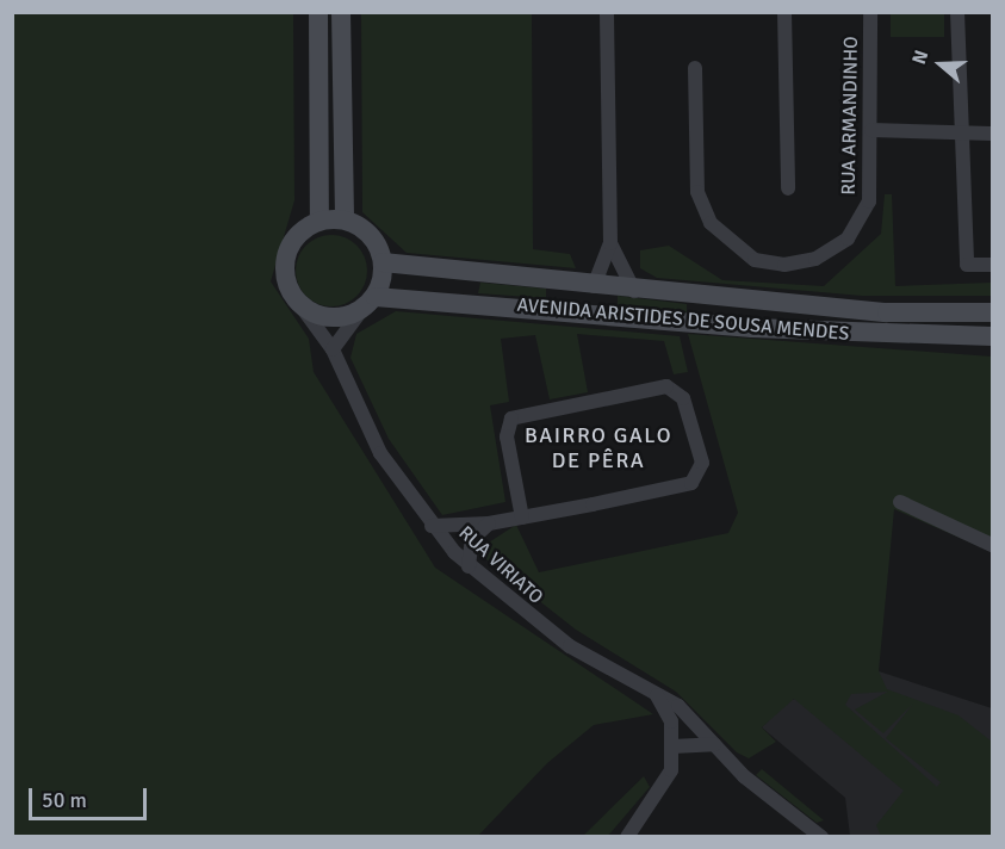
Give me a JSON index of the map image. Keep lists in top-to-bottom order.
{
  "streets": {
    "main road": ["AVENIDA ARISTIDES DE SOUSA MENDES"],
    "street": ["RUA ARMANDINHO", "RUA VIRIATO"]
  },
  "crossings": [
    ["AVENIDA ARISTIDES DE SOUSA MENDES", "RUA VIRIATO"]
  ],
  "districts": ["BAIRRO GALO DE PÊRA"],
  "scale_bar": "50 m",
  "north": "left"
}
